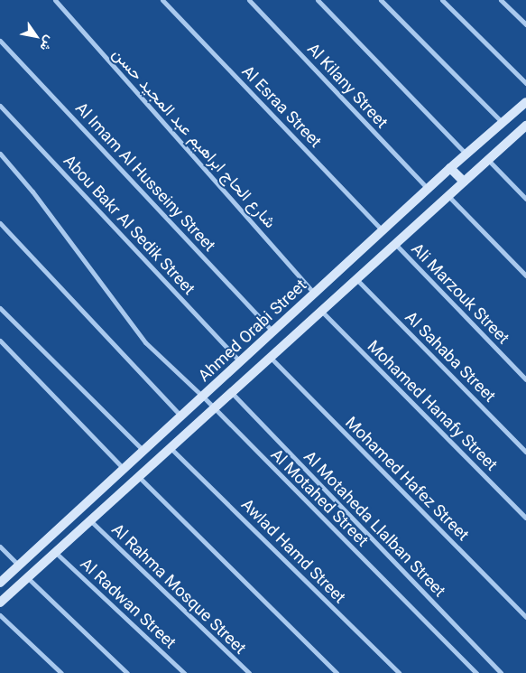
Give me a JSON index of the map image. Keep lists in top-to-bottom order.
{
  "streets": {
    "street": [
      "Al Kilany Street",
      "Al Esraa Street",
      "شارع الحاج ابراهيم عبد المجيد حسن",
      "Al Imam Al Husseiny Street",
      "Abou Bakr Al Sedik Street",
      "Ali Marzouk Street",
      "Ahmed Orabi Street",
      "Al Sahaba Street",
      "Mohamed Hanafy Street",
      "Mohamed Hafez Street",
      "Al Motahed Street",
      "Al Motaheda Llalban Street",
      "Awlad Hamd Street",
      "Al Rahma Mosque Street",
      "Al Radwan Street"
    ]
  },
  "crossings": [
    ["Al Kilany Street", "Ahmed Orabi Street"],
    ["Al Esraa Street", "Ahmed Orabi Street"],
    ["شارع الحاج ابراهيم عبد المجيد حسن", "Ahmed Orabi Street"],
    ["Al Imam Al Husseiny Street", "Ahmed Orabi Street"],
    ["Abou Bakr Al Sedik Street", "Ahmed Orabi Street"],
    ["Ali Marzouk Street", "Ahmed Orabi Street"],
    ["Ahmed Orabi Street", "Al Sahaba Street"],
    ["Ahmed Orabi Street", "Mohamed Hanafy Street"],
    ["Ahmed Orabi Street", "Mohamed Hafez Street"],
    ["Ahmed Orabi Street", "Al Motahed Street"],
    ["Ahmed Orabi Street", "Al Motaheda Llalban Street"],
    ["Ahmed Orabi Street", "Awlad Hamd Street"],
    ["Ahmed Orabi Street", "Al Rahma Mosque Street"],
    ["Ahmed Orabi Street", "Al Radwan Street"]
  ],
  "north": "bottom right"
}
